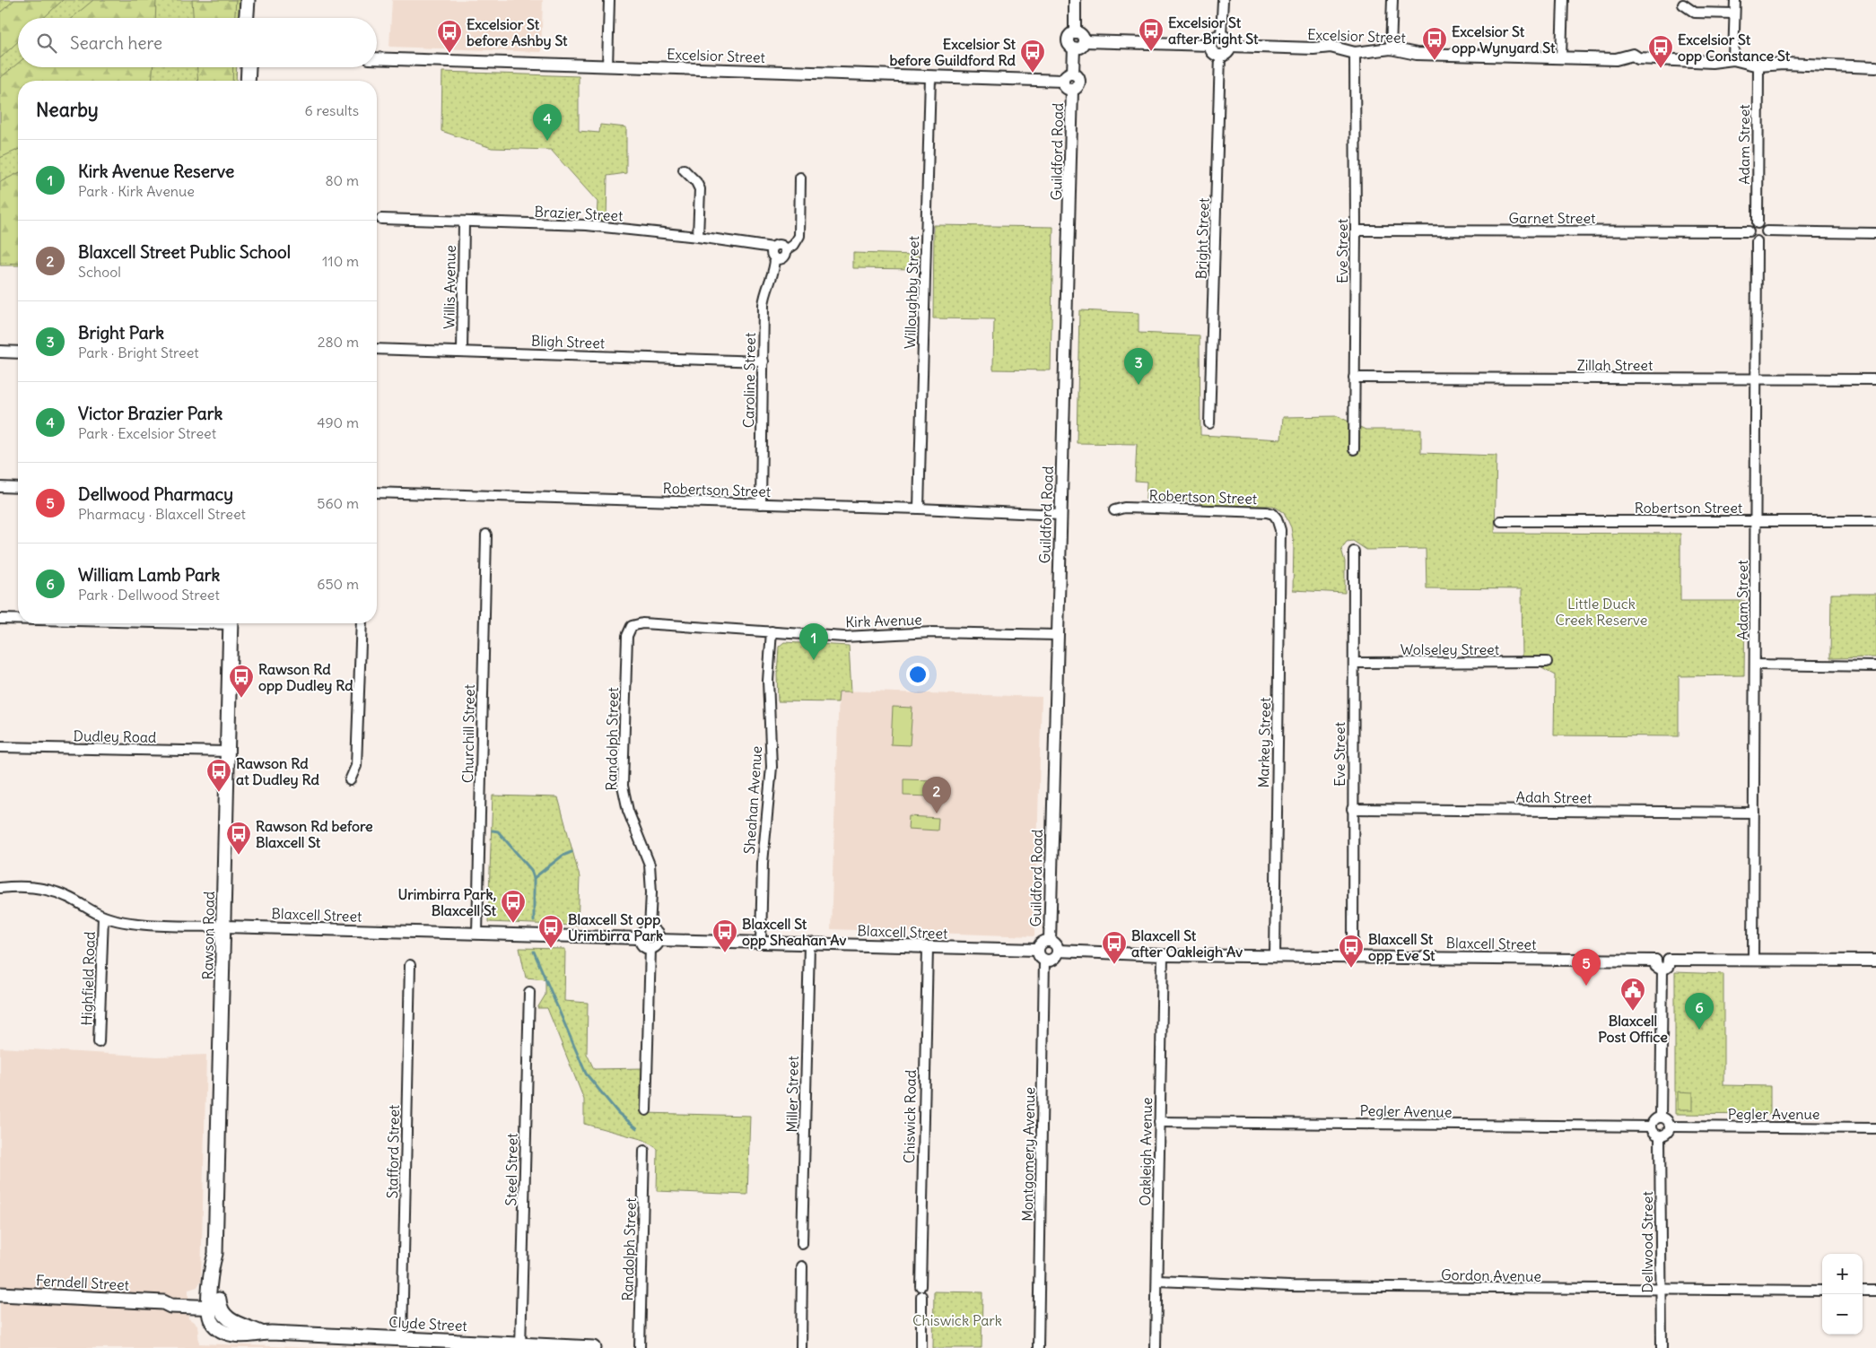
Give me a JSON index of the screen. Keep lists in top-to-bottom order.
{
  "streets": {
    "main road": ["Rawson Road", "Ferndell Street", "Clyde Street"],
    "street": [
      "Excelsior Street",
      "Adam Street",
      "Guildford Road",
      "Brazier Street",
      "Garnet Street",
      "Bright Street",
      "Eve Street",
      "Willis Avenue",
      "Willoughby Street",
      "Bligh Street",
      "Zillah Street",
      "Caroline Street",
      "Robertson Street",
      "Kirk Avenue",
      "Wolseley Street",
      "Churchill Street",
      "Dudley Road",
      "Randolph Street",
      "Markey Street",
      "Adah Street",
      "Sheahan Avenue",
      "Blaxcell Street",
      "Highfield Road",
      "Miller Street",
      "Pegler Avenue",
      "Chiswick Road",
      "Stafford Street",
      "Oakleigh Avenue",
      "Montgomery Avenue",
      "Steel Street",
      "Dellwood Street",
      "Gordon Avenue"
    ]
  },
  "crossings": [
    ["Excelsior Street", "Adam Street"],
    ["Excelsior Street", "Guildford Road"],
    ["Excelsior Street", "Bright Street"],
    ["Excelsior Street", "Eve Street"],
    ["Excelsior Street", "Willoughby Street"],
    ["Adam Street", "Garnet Street"],
    ["Adam Street", "Zillah Street"],
    ["Adam Street", "Robertson Street"],
    ["Adam Street", "Adah Street"],
    ["Adam Street", "Blaxcell Street"],
    ["Guildford Road", "Robertson Street"],
    ["Guildford Road", "Kirk Avenue"],
    ["Guildford Road", "Blaxcell Street"],
    ["Guildford Road", "Montgomery Avenue"],
    ["Brazier Street", "Willis Avenue"],
    ["Brazier Street", "Caroline Street"],
    ["Garnet Street", "Eve Street"],
    ["Eve Street", "Zillah Street"],
    ["Eve Street", "Wolseley Street"],
    ["Eve Street", "Adah Street"],
    ["Eve Street", "Blaxcell Street"],
    ["Willis Avenue", "Bligh Street"],
    ["Willoughby Street", "Robertson Street"],
    ["Bligh Street", "Caroline Street"],
    ["Caroline Street", "Robertson Street"],
    ["Robertson Street", "Markey Street"],
    ["Kirk Avenue", "Randolph Street"],
    ["Kirk Avenue", "Sheahan Avenue"],
    ["Churchill Street", "Blaxcell Street"],
    ["Dudley Road", "Rawson Road"],
    ["Randolph Street", "Blaxcell Street"],
    ["Markey Street", "Blaxcell Street"],
    ["Sheahan Avenue", "Blaxcell Street"],
    ["Blaxcell Street", "Rawson Road"],
    ["Blaxcell Street", "Highfield Road"],
    ["Blaxcell Street", "Miller Street"],
    ["Blaxcell Street", "Chiswick Road"],
    ["Blaxcell Street", "Oakleigh Avenue"],
    ["Blaxcell Street", "Montgomery Avenue"],
    ["Rawson Road", "Ferndell Street"],
    ["Rawson Road", "Clyde Street"],
    ["Pegler Avenue", "Oakleigh Avenue"],
    ["Pegler Avenue", "Dellwood Street"],
    ["Stafford Street", "Clyde Street"],
    ["Oakleigh Avenue", "Gordon Avenue"],
    ["Steel Street", "Clyde Street"],
    ["Dellwood Street", "Gordon Avenue"],
    ["Ferndell Street", "Clyde Street"]
  ],
  "parks": ["Little Duck Creek Reserve", "Chiswick Park"],
  "places": {
    "bus stop": [
      "Excelsior St after Bright St",
      "Excelsior St before Ashby St",
      "Excelsior St opp Wynyard St",
      "Excelsior St opp Constance St",
      "Excelsior St before Guildford Rd",
      "Rawson Rd opp Dudley Rd",
      "Rawson Rd at Dudley Rd",
      "Rawson Rd before Blaxcell St",
      "Urimbirra Park, Blaxcell St",
      "Blaxcell St opp Urimbirra Park",
      "Blaxcell St opp Sheahan Av",
      "Blaxcell St after Oakleigh Av",
      "Blaxcell St opp Eve St"
    ],
    "public building": ["Blaxcell Post Office"]
  },
  "page": {
    "search": "Search here",
    "heading": ["Nearby", "6 results"],
    "pins": [
      "4",
      "3",
      "1",
      "2",
      "5",
      "6"
    ],
    "list": [
      {
        "mark": "1",
        "name": "Kirk Avenue Reserve",
        "note": "Park · Kirk Avenue",
        "value": "80 m"
      },
      {
        "mark": "2",
        "name": "Blaxcell Street Public School",
        "note": "School",
        "value": "110 m"
      },
      {
        "mark": "3",
        "name": "Bright Park",
        "note": "Park · Bright Street",
        "value": "280 m"
      },
      {
        "mark": "4",
        "name": "Victor Brazier Park",
        "note": "Park · Excelsior Street",
        "value": "490 m"
      },
      {
        "mark": "5",
        "name": "Dellwood Pharmacy",
        "note": "Pharmacy · Blaxcell Street",
        "value": "560 m"
      },
      {
        "mark": "6",
        "name": "William Lamb Park",
        "note": "Park · Dellwood Street",
        "value": "650 m"
      }
    ],
    "map_buttons": ["+", "−"]
  }
}
